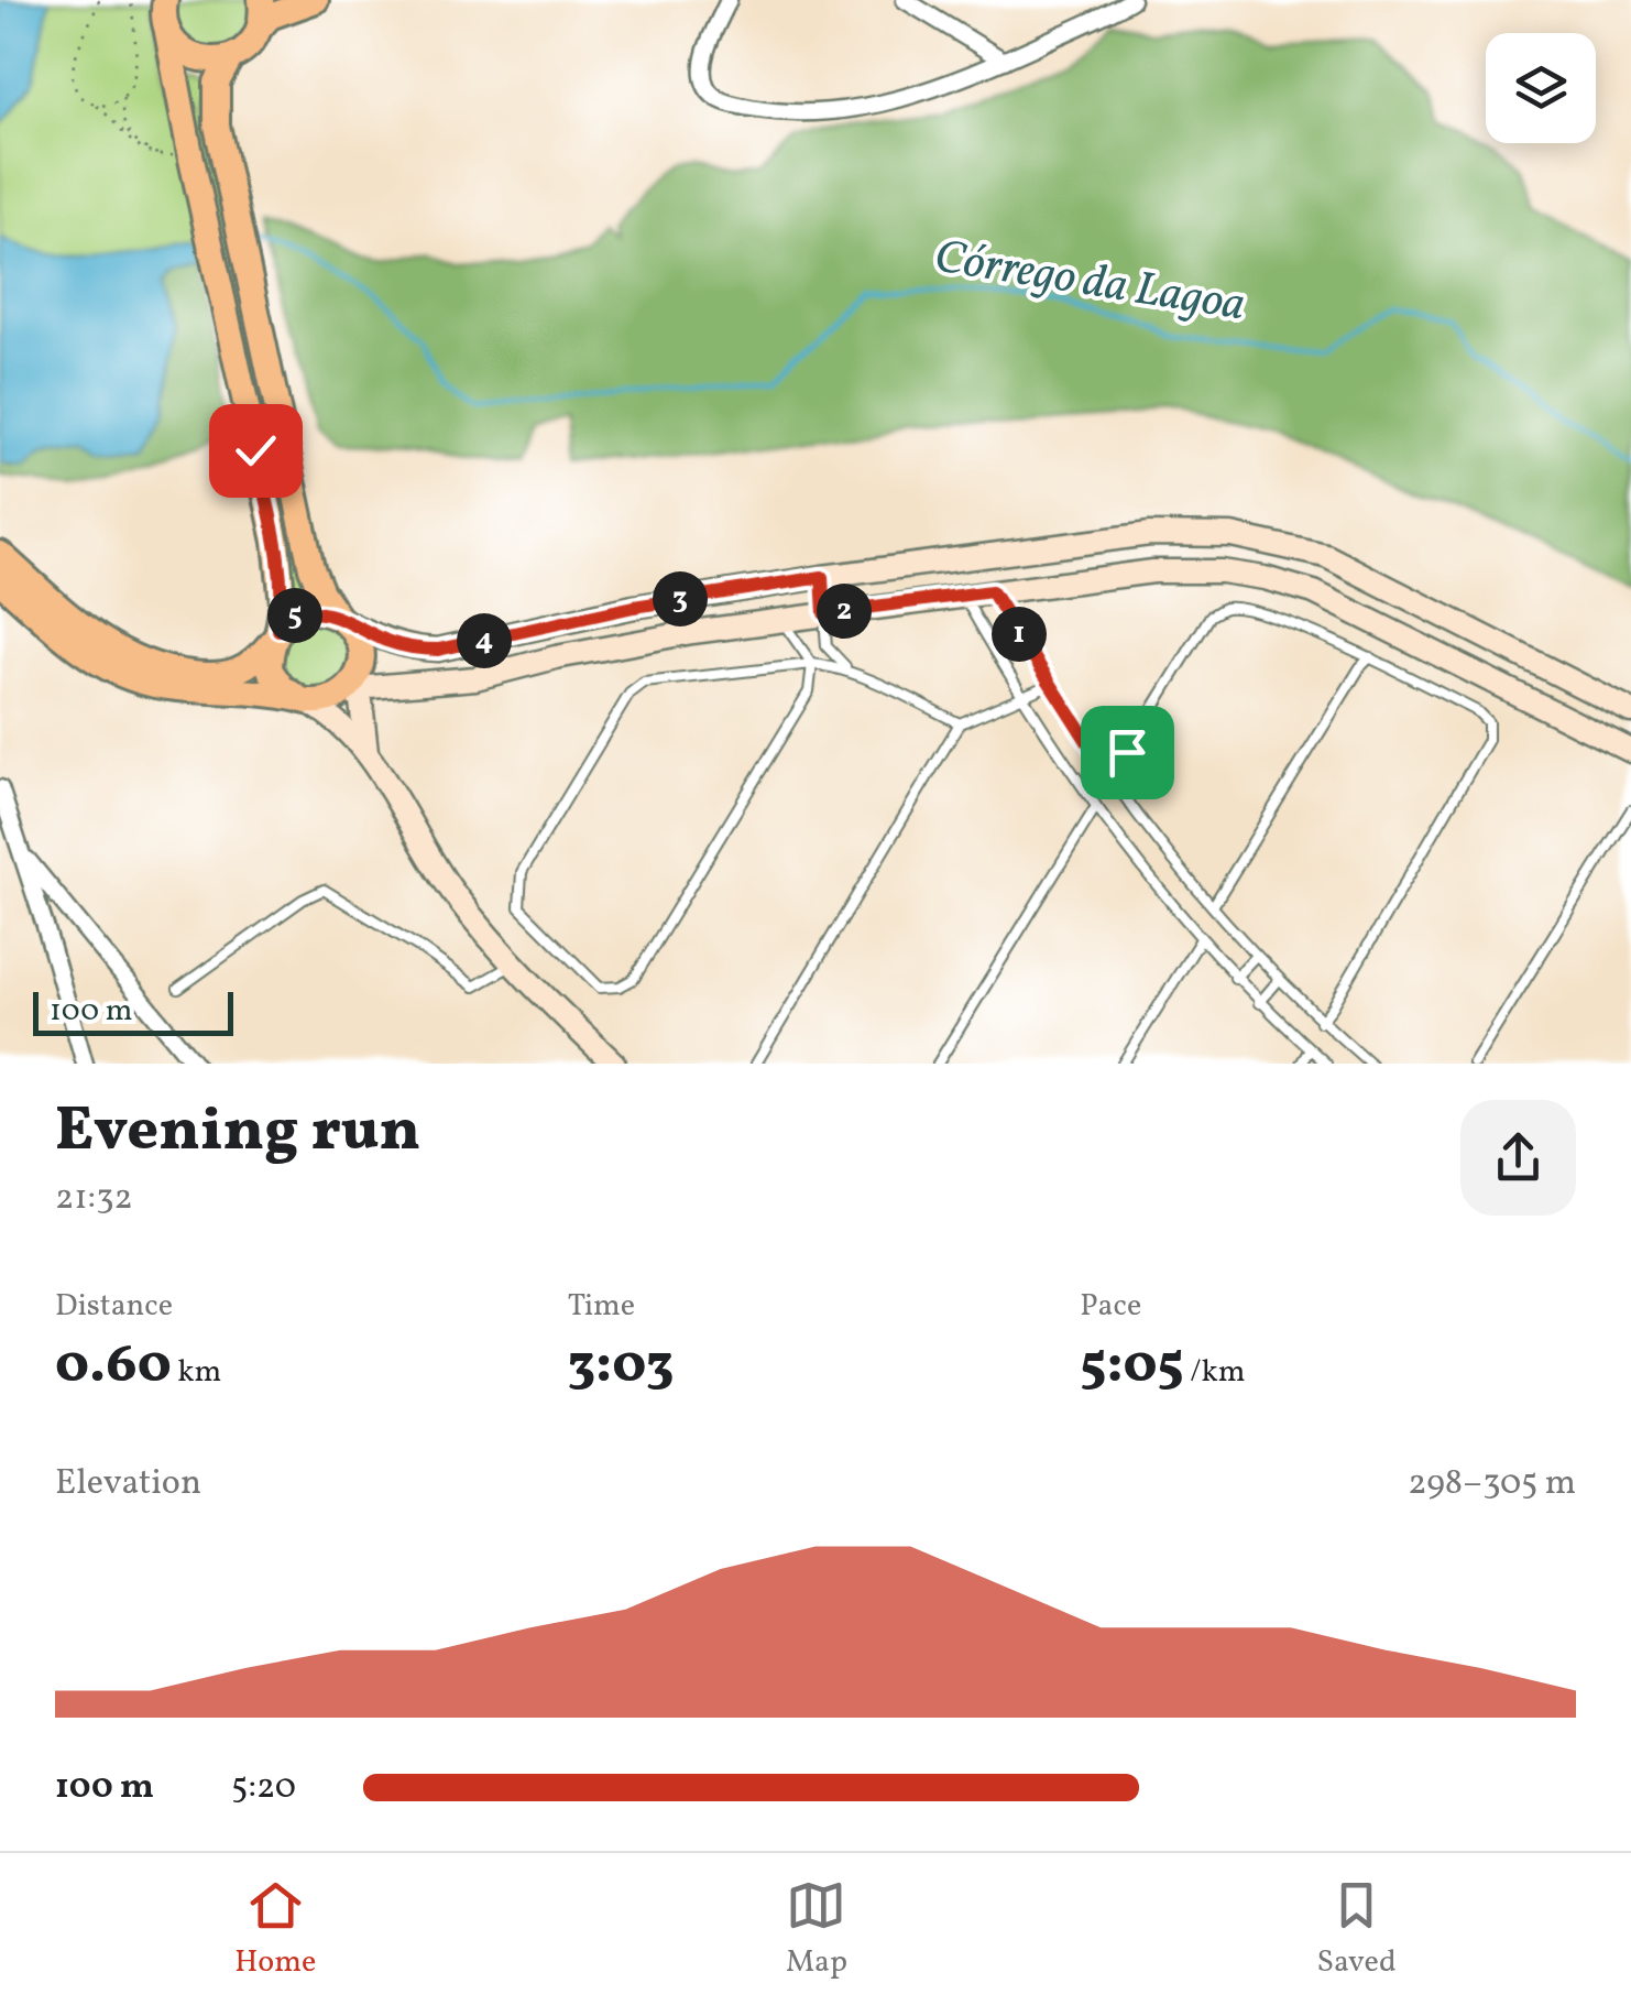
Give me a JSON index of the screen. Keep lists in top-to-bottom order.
{
  "water": ["Córrego da Lagoa"],
  "scale_bar": "100 m",
  "page": {
    "pins": [
      "3",
      "2",
      "5",
      "1",
      "4"
    ],
    "scale": "100 m",
    "heading": ["Evening run", "21:32"],
    "stats": [
      ["Distance", "0.60 km"],
      ["Time", "3:03"],
      ["Pace", "5:05 /km"]
    ],
    "chart": ["Elevation", "298–305 m"],
    "list": [
      {
        "name": "100 m",
        "note": "5:20"
      }
    ],
    "tabs": ["Home", "Map", "Saved"]
  }
}
